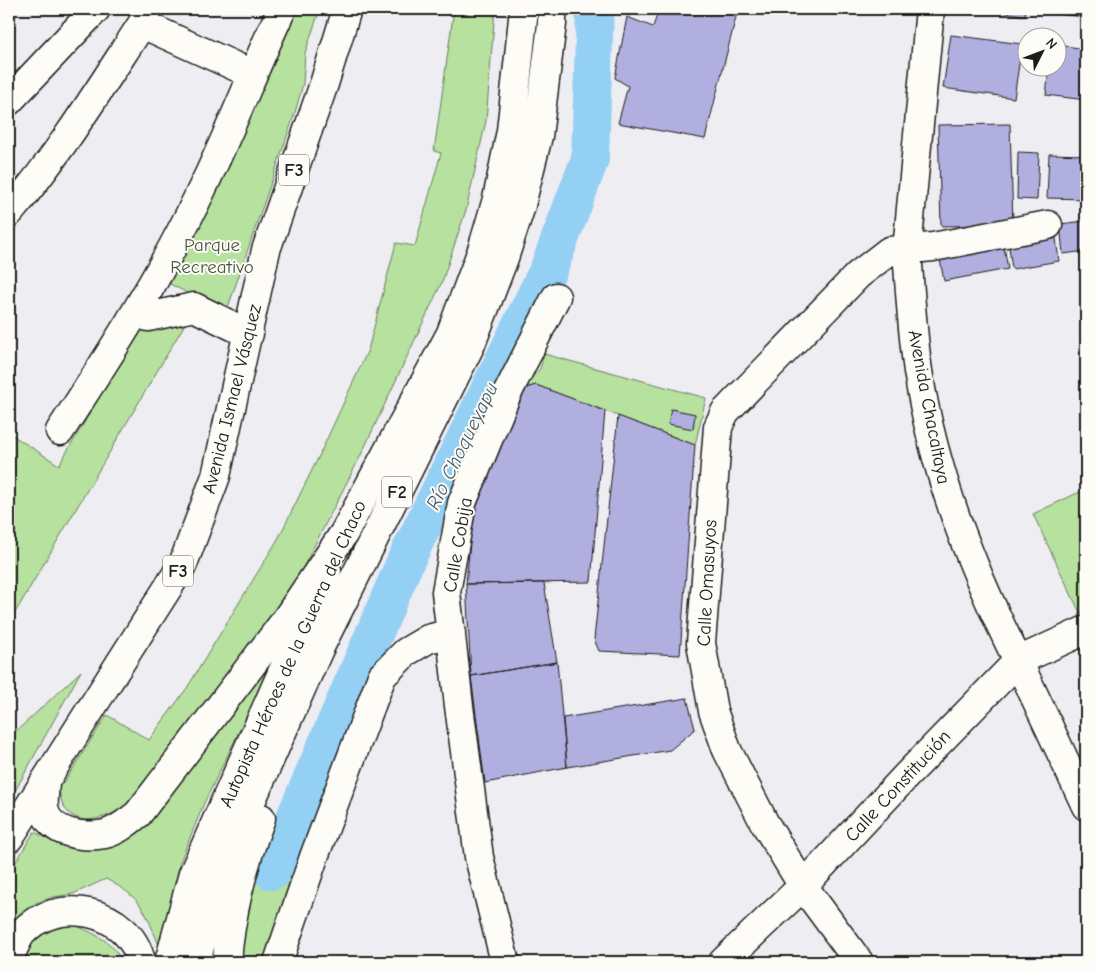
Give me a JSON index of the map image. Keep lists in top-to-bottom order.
{
  "streets": {
    "main road": [
      "F3",
      "Avenida Ismael Vásquez",
      "Avenida Chacaltaya",
      "F2",
      "Calle Cobija",
      "Calle Omasuyos",
      "Autopista Héroes de la Guerra del Chaco",
      "Calle Constitución"
    ]
  },
  "crossings": [
    ["Avenida Ismael Vásquez", "F2"],
    ["Avenida Chacaltaya", "Calle Omasuyos"],
    ["Avenida Chacaltaya", "Calle Constitución"],
    ["F2", "Autopista Héroes de la Guerra del Chaco"],
    ["Calle Omasuyos", "Calle Constitución"]
  ],
  "water": ["Río Choqueyapu"],
  "parks": ["Parque Recreativo"],
  "north": "top right"
}
